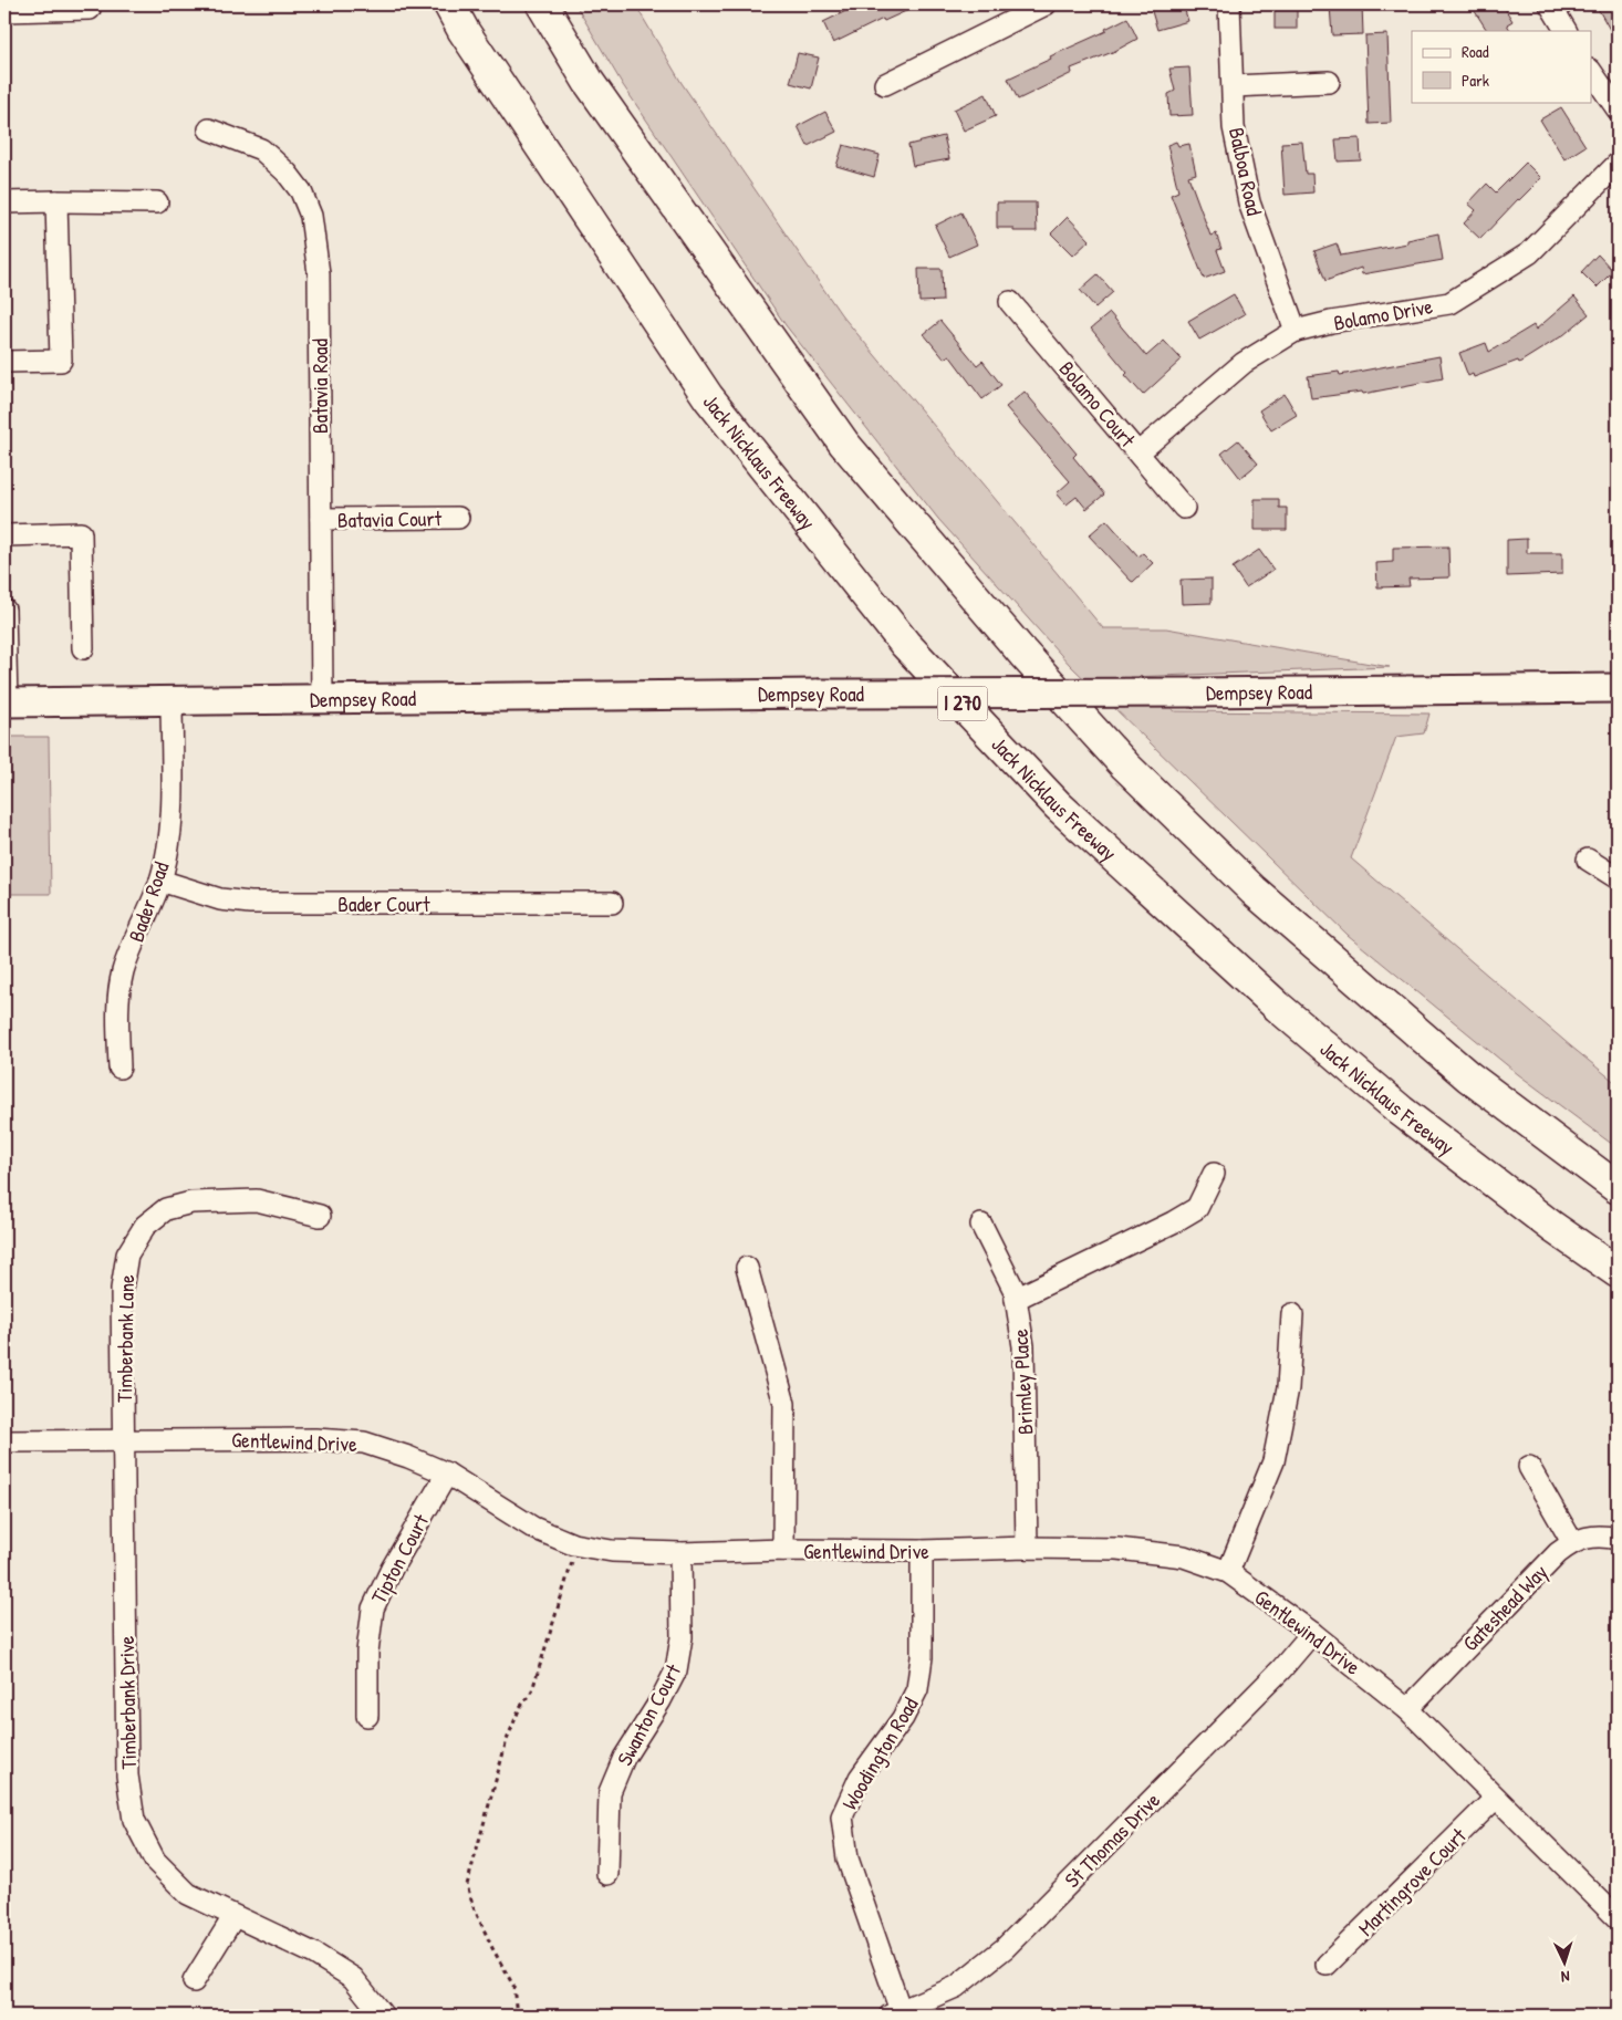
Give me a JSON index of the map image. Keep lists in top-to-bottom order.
{
  "streets": {
    "highway": ["Jack Nicklaus Freeway", "I 270"],
    "main road": ["Dempsey Road"],
    "street": [
      "Balboa Road",
      "Bolamo Drive",
      "Batavia Road",
      "Bolamo Court",
      "Batavia Court",
      "Bader Road",
      "Bader Court",
      "Timberbank Lane",
      "Brimley Place",
      "Gentlewind Drive",
      "Tipton Court",
      "Gateshead Way",
      "Timberbank Drive",
      "Swanton Court",
      "Woodington Road",
      "St Thomas Drive",
      "Martingrove Court"
    ]
  },
  "crossings": [
    ["Balboa Road", "Bolamo Drive"],
    ["Bolamo Drive", "Bolamo Court"],
    ["Batavia Road", "Batavia Court"],
    ["Batavia Road", "Dempsey Road"],
    ["Dempsey Road", "Bader Road"],
    ["Bader Road", "Bader Court"],
    ["Timberbank Lane", "Gentlewind Drive"],
    ["Timberbank Lane", "Timberbank Drive"],
    ["Brimley Place", "Gentlewind Drive"],
    ["Gentlewind Drive", "Tipton Court"],
    ["Gentlewind Drive", "Gateshead Way"],
    ["Gentlewind Drive", "Timberbank Drive"],
    ["Gentlewind Drive", "Swanton Court"],
    ["Gentlewind Drive", "Woodington Road"],
    ["Gentlewind Drive", "St Thomas Drive"],
    ["Gentlewind Drive", "Martingrove Court"],
    ["Woodington Road", "St Thomas Drive"]
  ],
  "legend": ["Road", "Park"],
  "north": "bottom"
}
